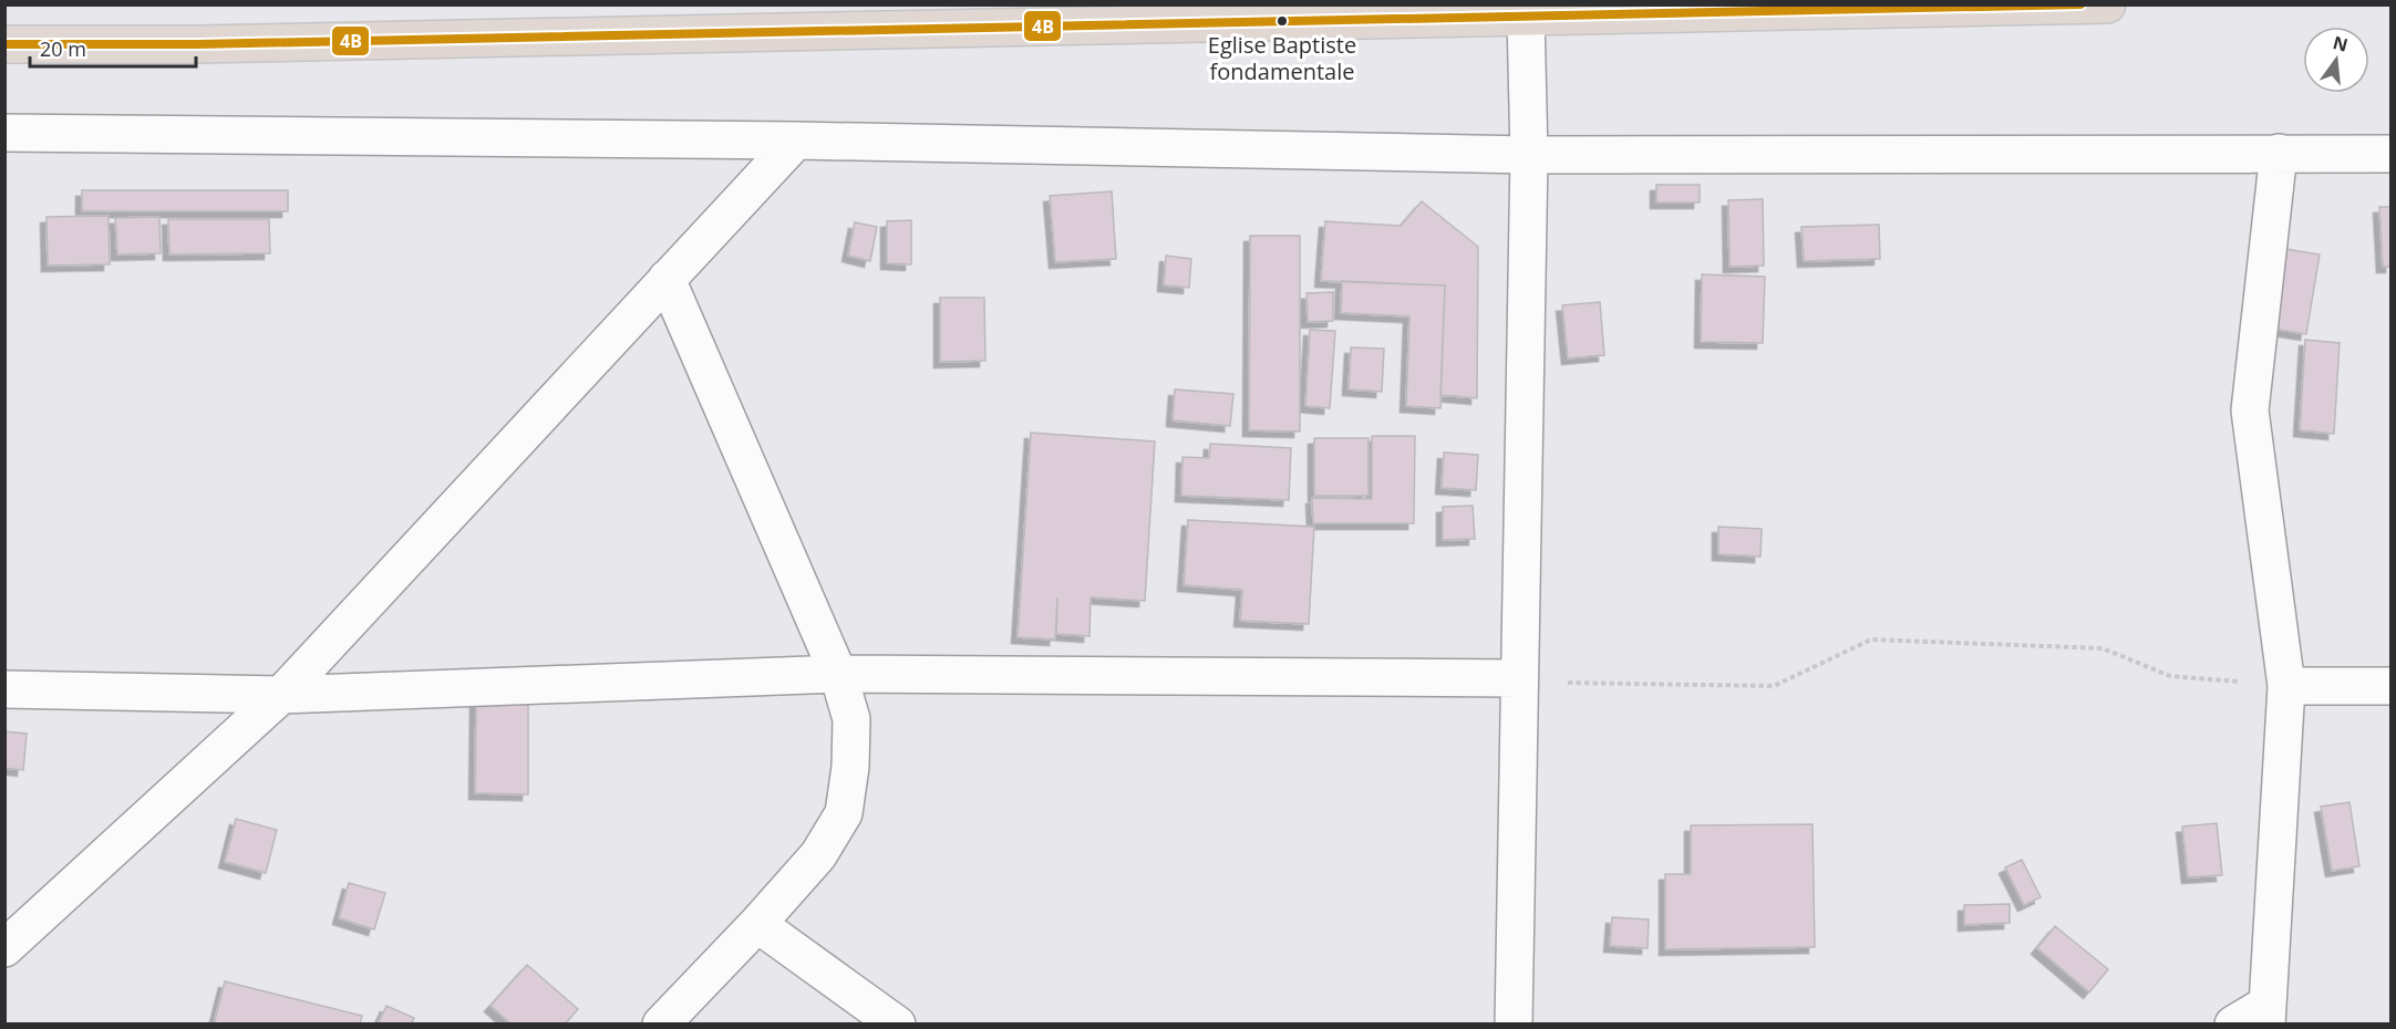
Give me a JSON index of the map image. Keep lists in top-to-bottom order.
{
  "places": ["Eglise Baptiste fondamentale"],
  "lines": ["transit line 4B"],
  "scale_bar": "20 m",
  "north": "top"
}
